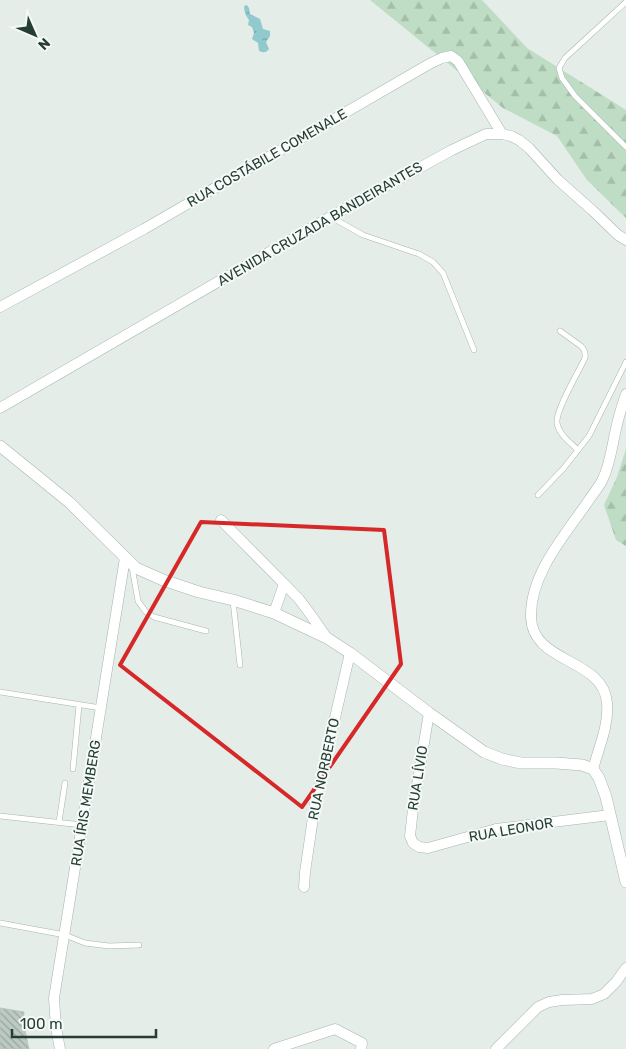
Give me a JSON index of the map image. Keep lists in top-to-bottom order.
{
  "streets": {
    "street": [
      "RUA COSTÁBILE COMENALE",
      "AVENIDA CRUZADA BANDEIRANTES",
      "RUA NORBERTO",
      "RUA LÍVIO",
      "RUA ÍRIS MEMBERG",
      "RUA LEONOR"
    ]
  },
  "crossings": [
    ["RUA COSTÁBILE COMENALE", "AVENIDA CRUZADA BANDEIRANTES"],
    ["RUA LÍVIO", "RUA LEONOR"]
  ],
  "scale_bar": "100 m",
  "north": "bottom right"
}
